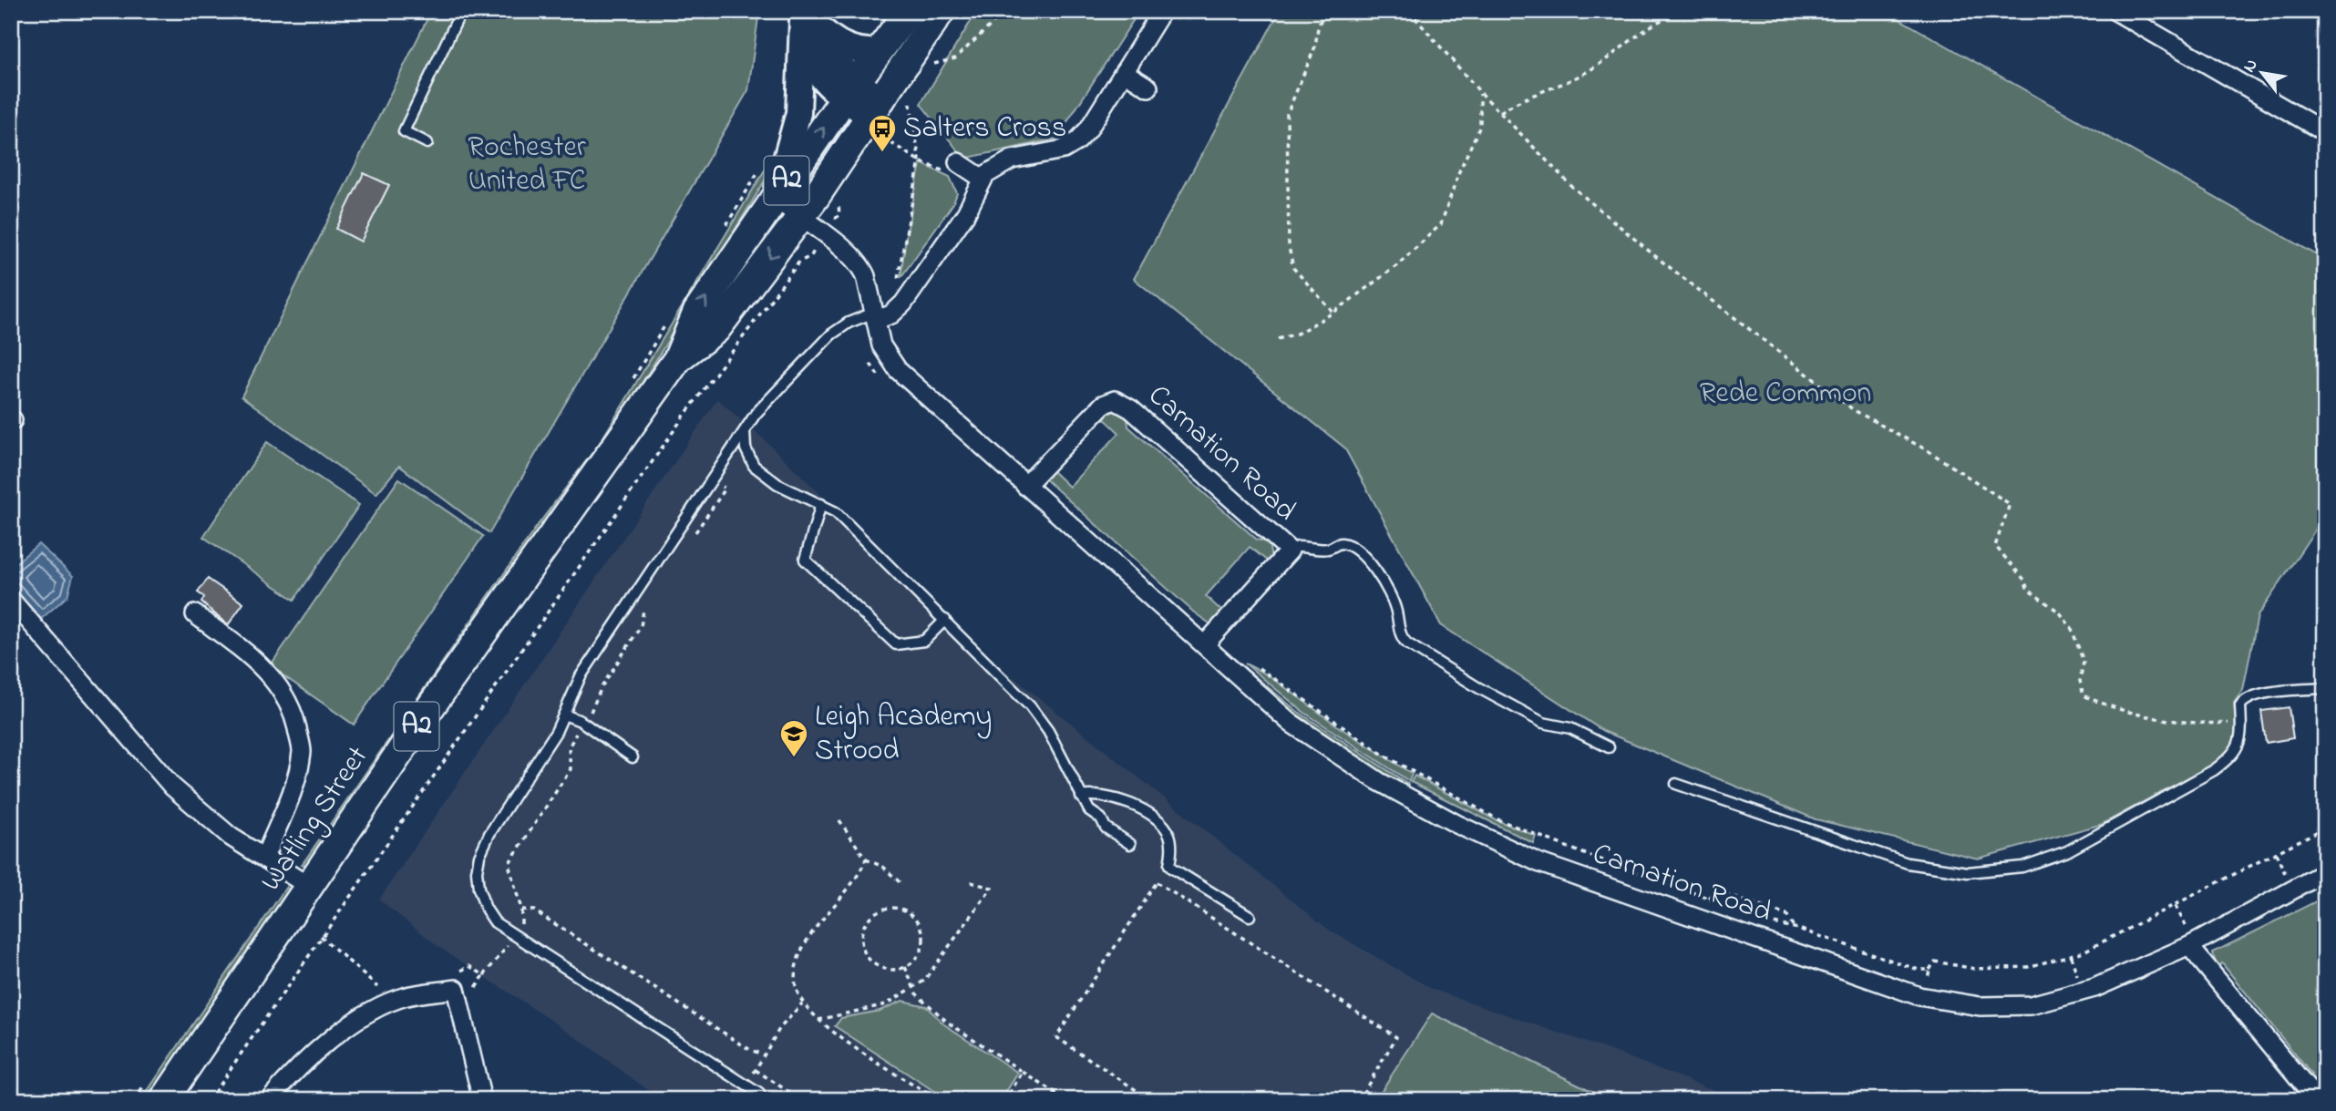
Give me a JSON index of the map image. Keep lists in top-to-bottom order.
{
  "streets": {
    "main road": ["A2", "Watling Street"],
    "street": ["Carnation Road"]
  },
  "crossings": [
    ["A2", "Watling Street"],
    ["Carnation Road", "Watling Street"]
  ],
  "parks": ["Rochester United FC", "Rede Common"],
  "places": {
    "bus stop": ["Salters Cross"],
    "school or university": ["Leigh Academy Strood"]
  },
  "north": "top left"
}
